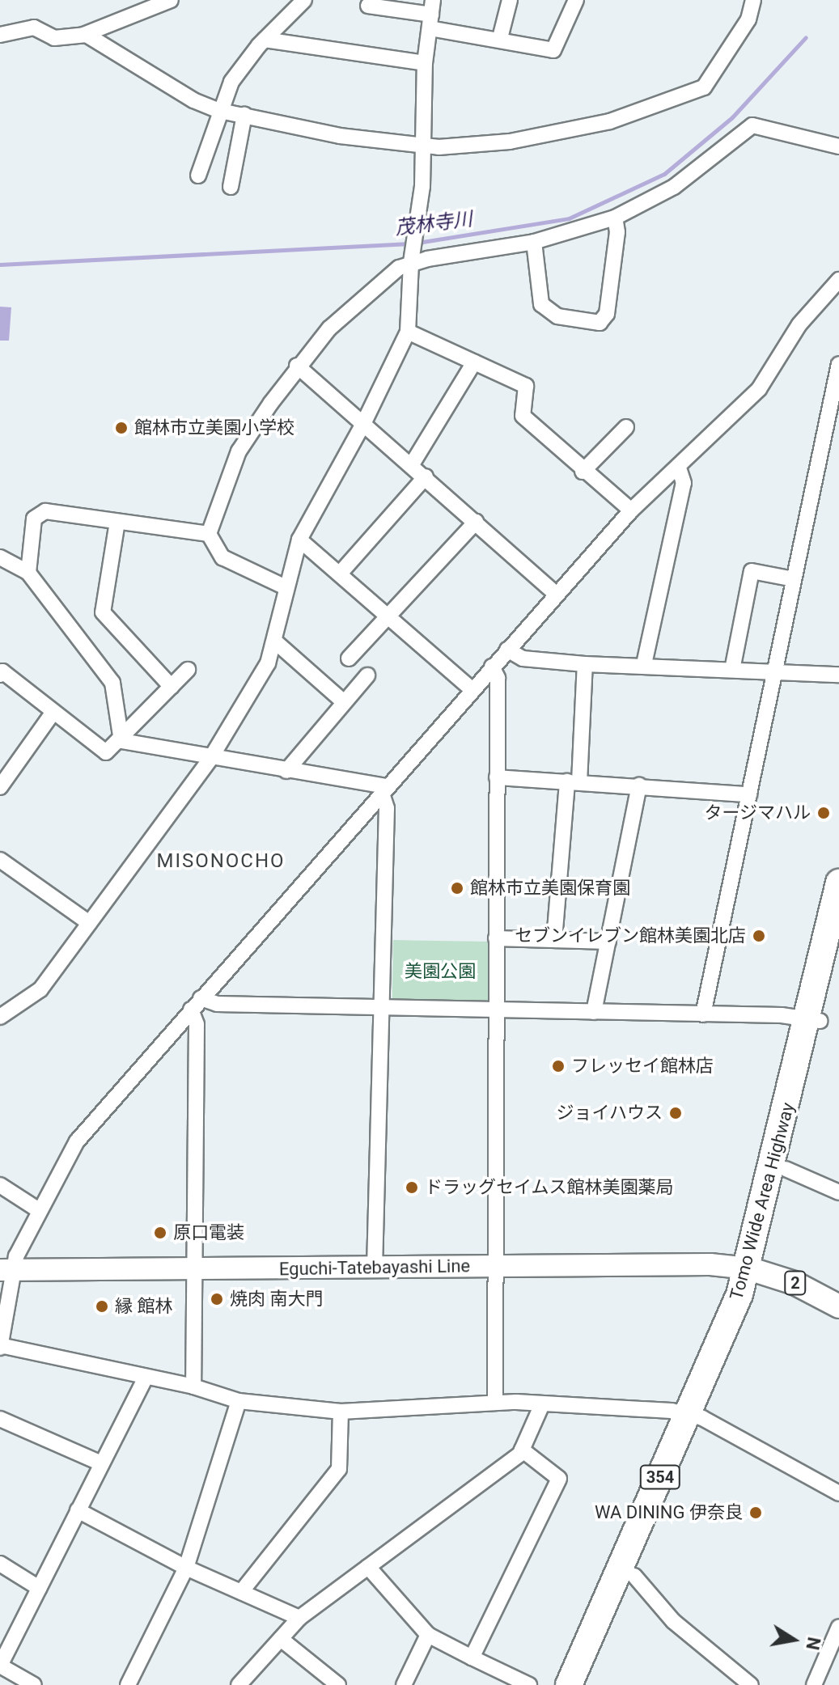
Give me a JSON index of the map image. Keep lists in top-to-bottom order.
{
  "streets": {
    "highway": ["Tomo Wide Area Highway", "354"],
    "main road": ["Eguchi-Tatebayashi Line", "2"]
  },
  "crossings": [
    ["Tomo Wide Area Highway", "Eguchi-Tatebayashi Line"],
    ["Tomo Wide Area Highway", "2"],
    ["Eguchi-Tatebayashi Line", "2"]
  ],
  "districts": ["MISONOCHO"],
  "water": ["茂林寺川"],
  "parks": ["美園公園"],
  "places": [
    "館林市立美園小学校",
    "タージマハル",
    "館林市立美園保育園",
    "セブンイレブン館林美園北店",
    "フレッセイ館林店",
    "ジョイハウス",
    "ドラッグセイムス館林美園薬局",
    "原口電装",
    "焼肉 南大門",
    "縁 館林",
    "WA DINING 伊奈良"
  ],
  "north": "right"
}
